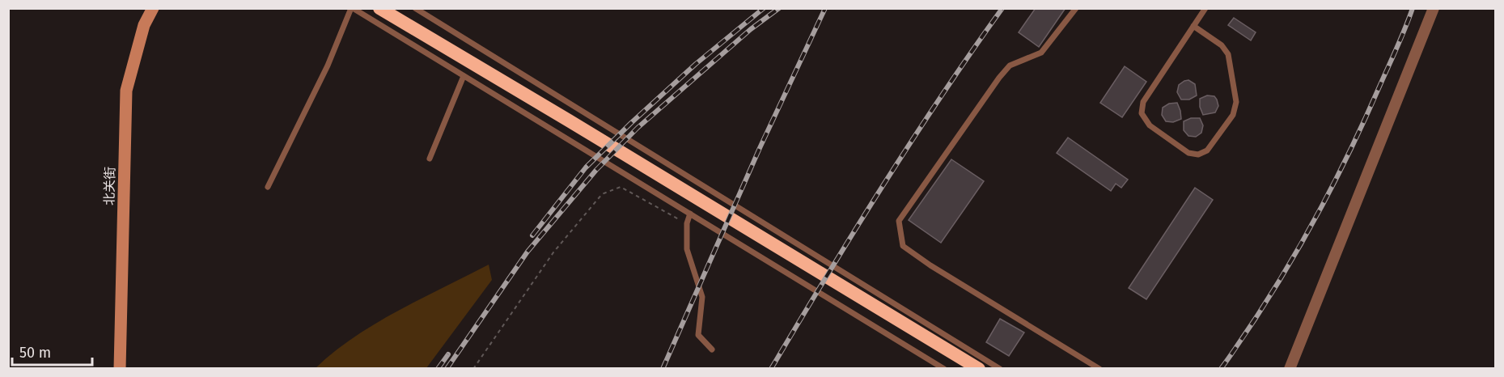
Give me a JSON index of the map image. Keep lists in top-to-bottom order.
{
  "streets": {
    "main road": ["北关街"]
  },
  "scale_bar": "50 m"
}
